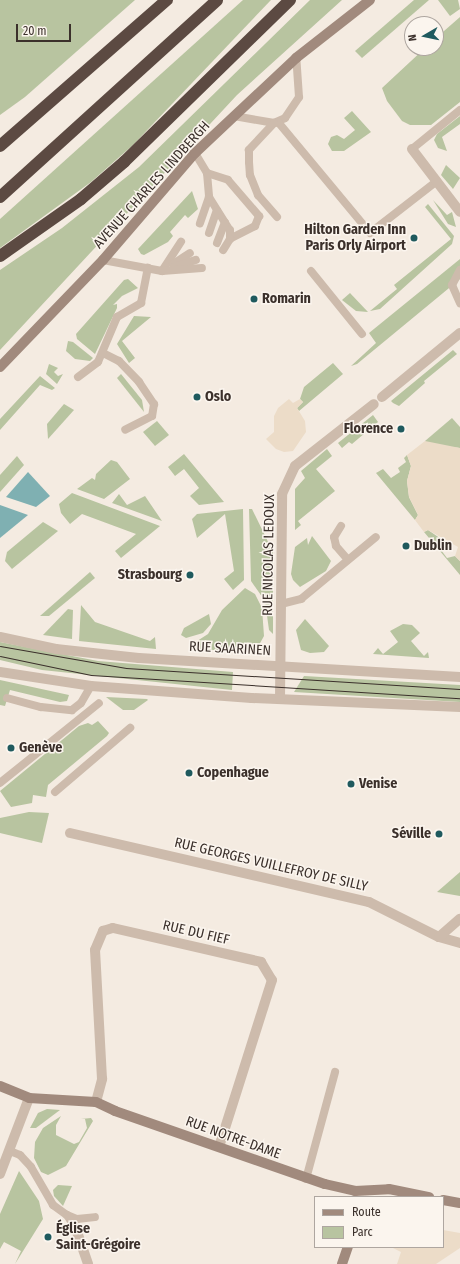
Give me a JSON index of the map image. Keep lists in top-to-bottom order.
{
  "streets": {
    "main road": ["AVENUE CHARLES LINDBERGH", "RUE NOTRE-DAME"],
    "street": [
      "RUE NICOLAS LEDOUX",
      "RUE SAARINEN",
      "RUE GEORGES VUILLEFROY DE SILLY",
      "RUE DU FIEF"
    ]
  },
  "crossings": [
    ["RUE NICOLAS LEDOUX", "RUE SAARINEN"],
    ["RUE DU FIEF", "RUE NOTRE-DAME"]
  ],
  "places": [
    "Hilton Garden Inn Paris Orly Airport",
    "Romarin",
    "Oslo",
    "Florence",
    "Dublin",
    "Strasbourg",
    "Genève",
    "Copenhague",
    "Venise",
    "Séville",
    "Église Saint-Grégoire"
  ],
  "legend": ["Route", "Parc"],
  "scale_bar": "20 m",
  "north": "left"
}
